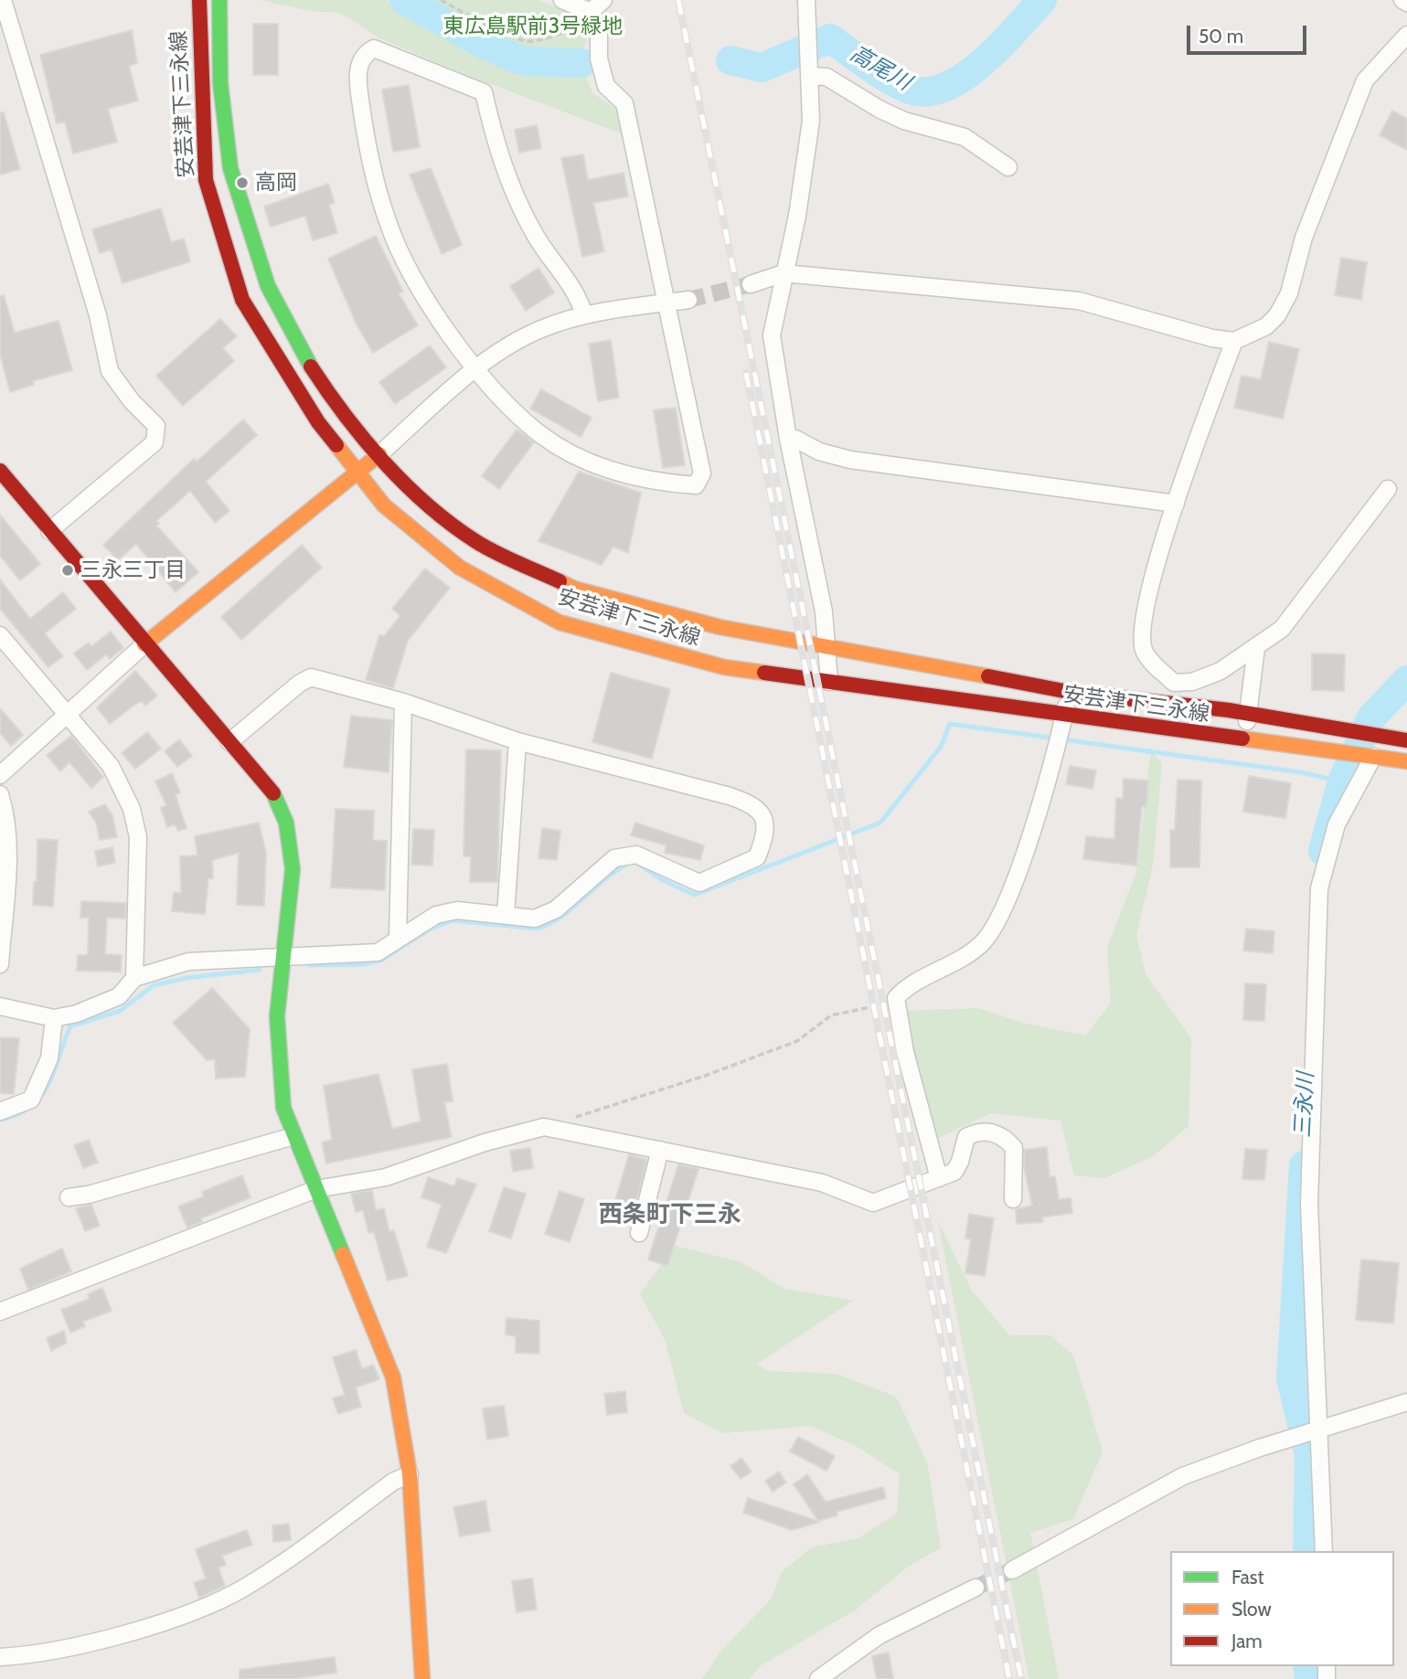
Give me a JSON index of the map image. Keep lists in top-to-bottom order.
{
  "streets": {
    "main road": ["安芸津下三永線"]
  },
  "districts": ["西条町下三永"],
  "water": ["高尾川", "三永川"],
  "parks": ["東広島駅前3号緑地"],
  "places": ["高岡", "三永三丁目"],
  "legend": ["Fast", "Slow", "Jam"],
  "scale_bar": "50 m"
}
